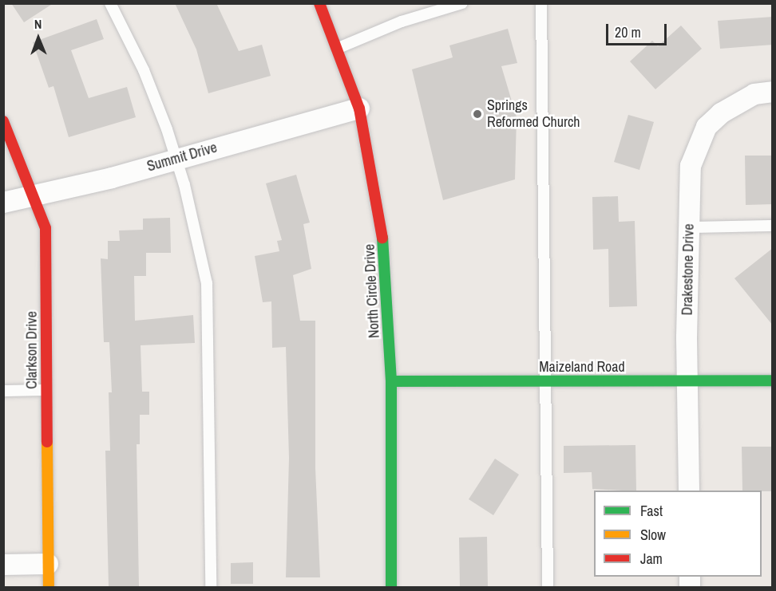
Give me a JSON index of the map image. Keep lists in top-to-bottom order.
{
  "streets": {
    "main road": ["North Circle Drive", "Clarkson Drive", "Maizeland Road"],
    "street": ["Summit Drive", "Drakestone Drive"]
  },
  "crossings": [
    ["Summit Drive", "North Circle Drive"],
    ["Summit Drive", "Clarkson Drive"],
    ["Drakestone Drive", "Maizeland Road"],
    ["North Circle Drive", "Maizeland Road"]
  ],
  "places": ["Springs Reformed Church"],
  "legend": ["Fast", "Slow", "Jam"],
  "scale_bar": "20 m",
  "north": "top"
}
